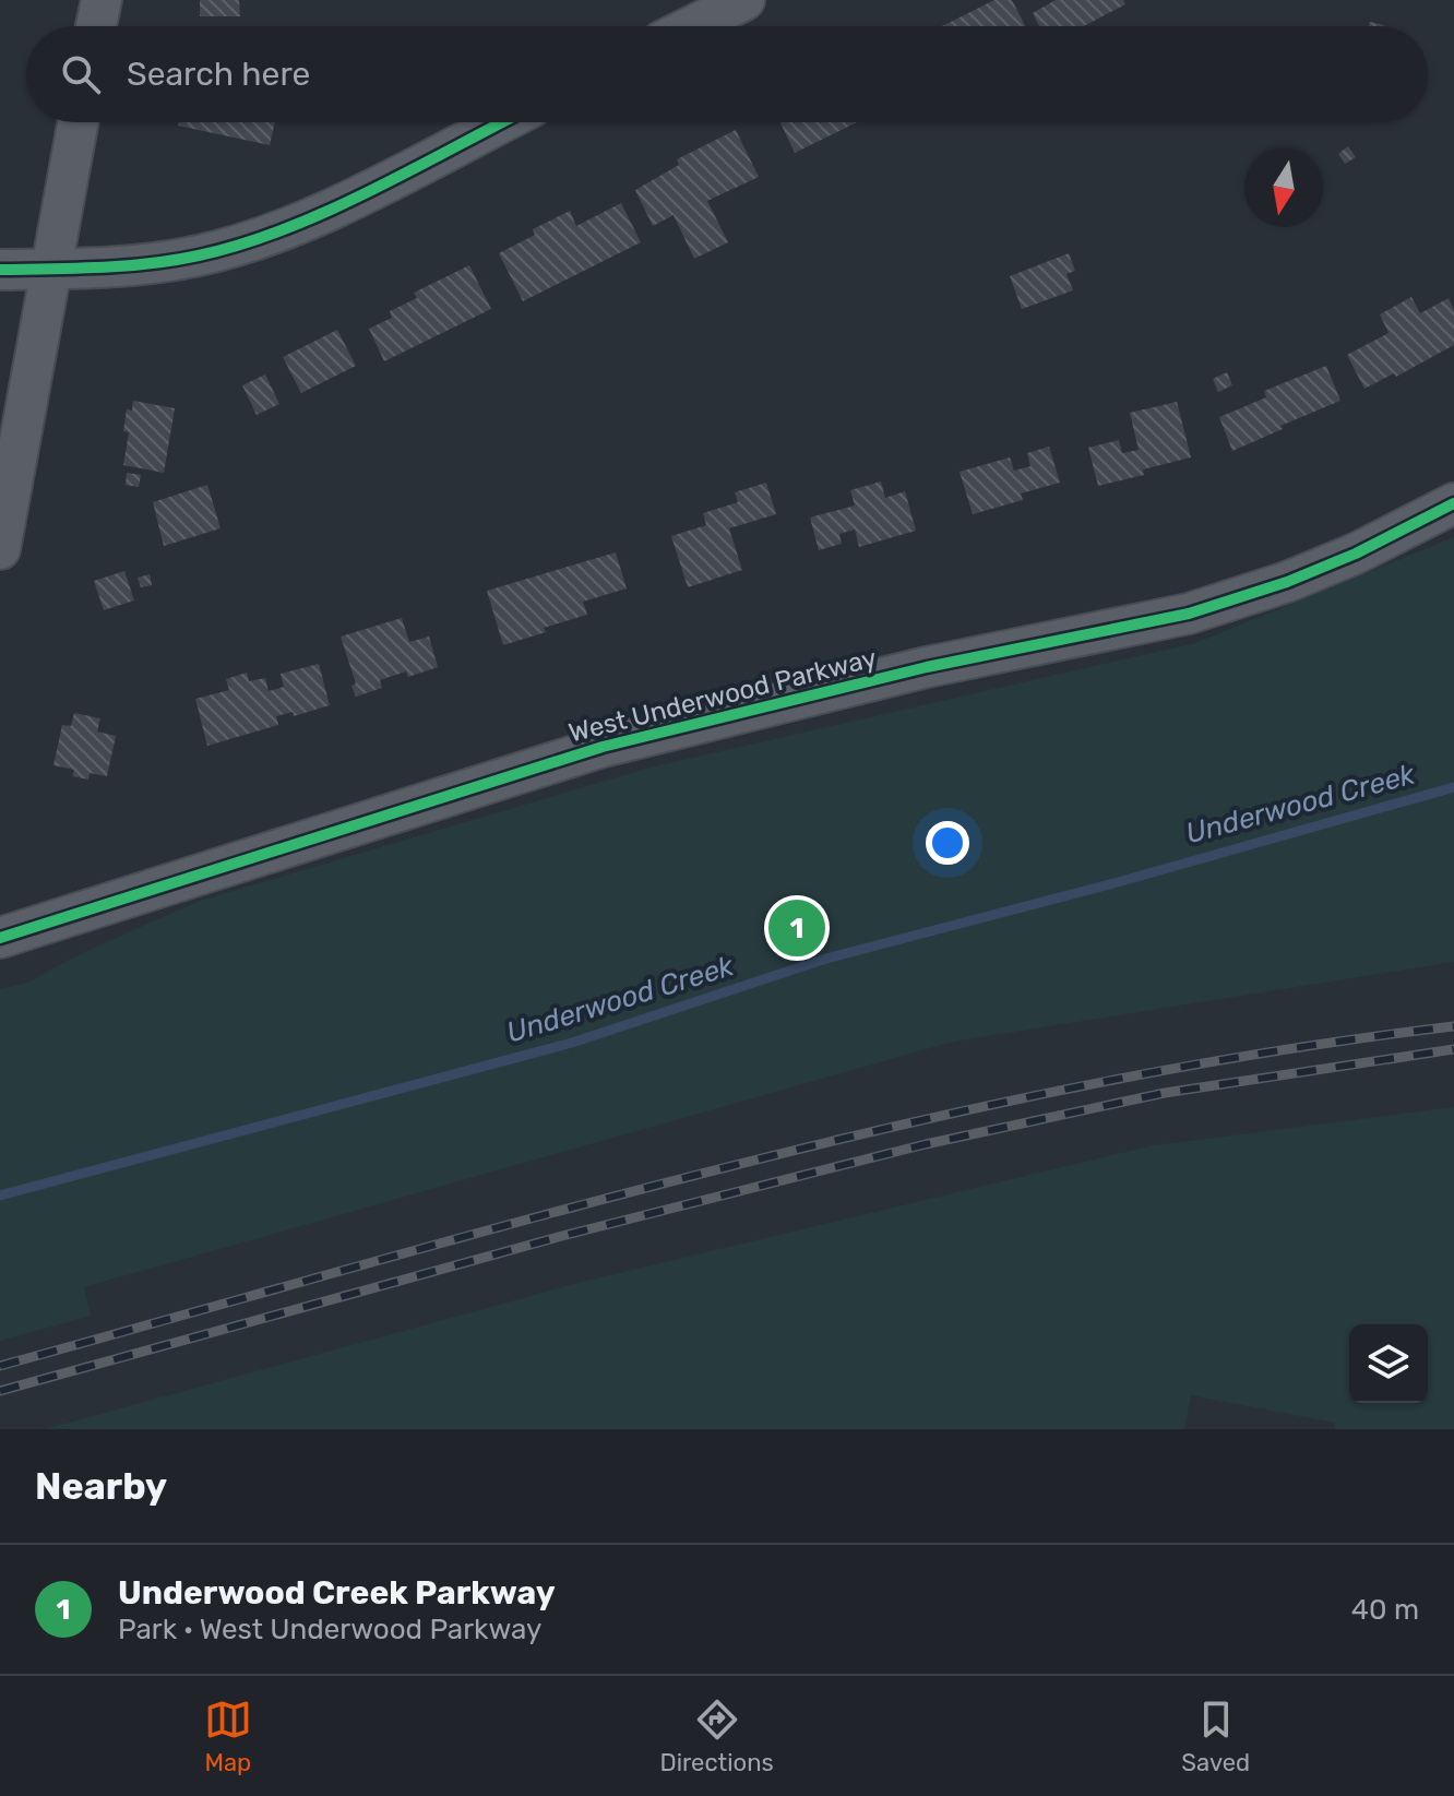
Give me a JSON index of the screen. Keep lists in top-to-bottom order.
{
  "streets": {
    "street": ["West Underwood Parkway"]
  },
  "water": ["Underwood Creek"],
  "north": "bottom",
  "page": {
    "search": "Search here",
    "pins": "1",
    "heading": "Nearby",
    "list": [
      {
        "mark": "1",
        "name": "Underwood Creek Parkway",
        "note": "Park · West Underwood Parkway",
        "value": "40 m"
      }
    ],
    "nav": ["Map", "Directions", "Saved"]
  }
}
